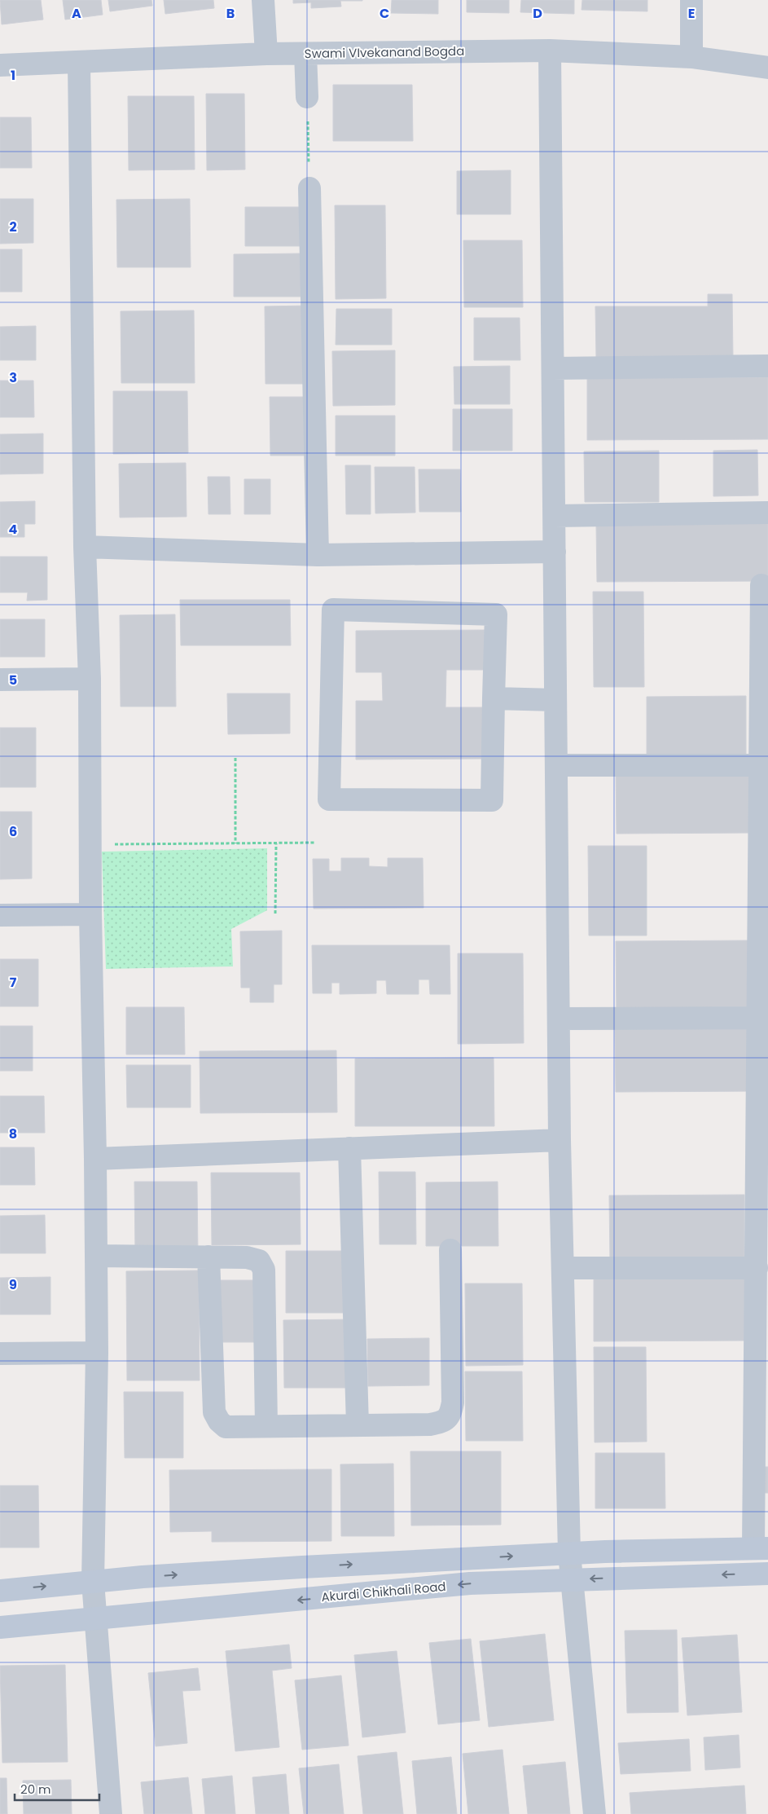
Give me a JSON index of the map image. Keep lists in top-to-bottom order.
{
  "streets": {
    "main road": ["Akurdi Chikhali Road"],
    "street": ["Swami VIvekanand Bogda"]
  },
  "scale_bar": "20 m",
  "grid": {
    "columns": [
      "A",
      "B",
      "C",
      "D",
      "E"
    ],
    "rows": [
      "1",
      "2",
      "3",
      "4",
      "5",
      "6",
      "7",
      "8",
      "9"
    ]
  }
}
